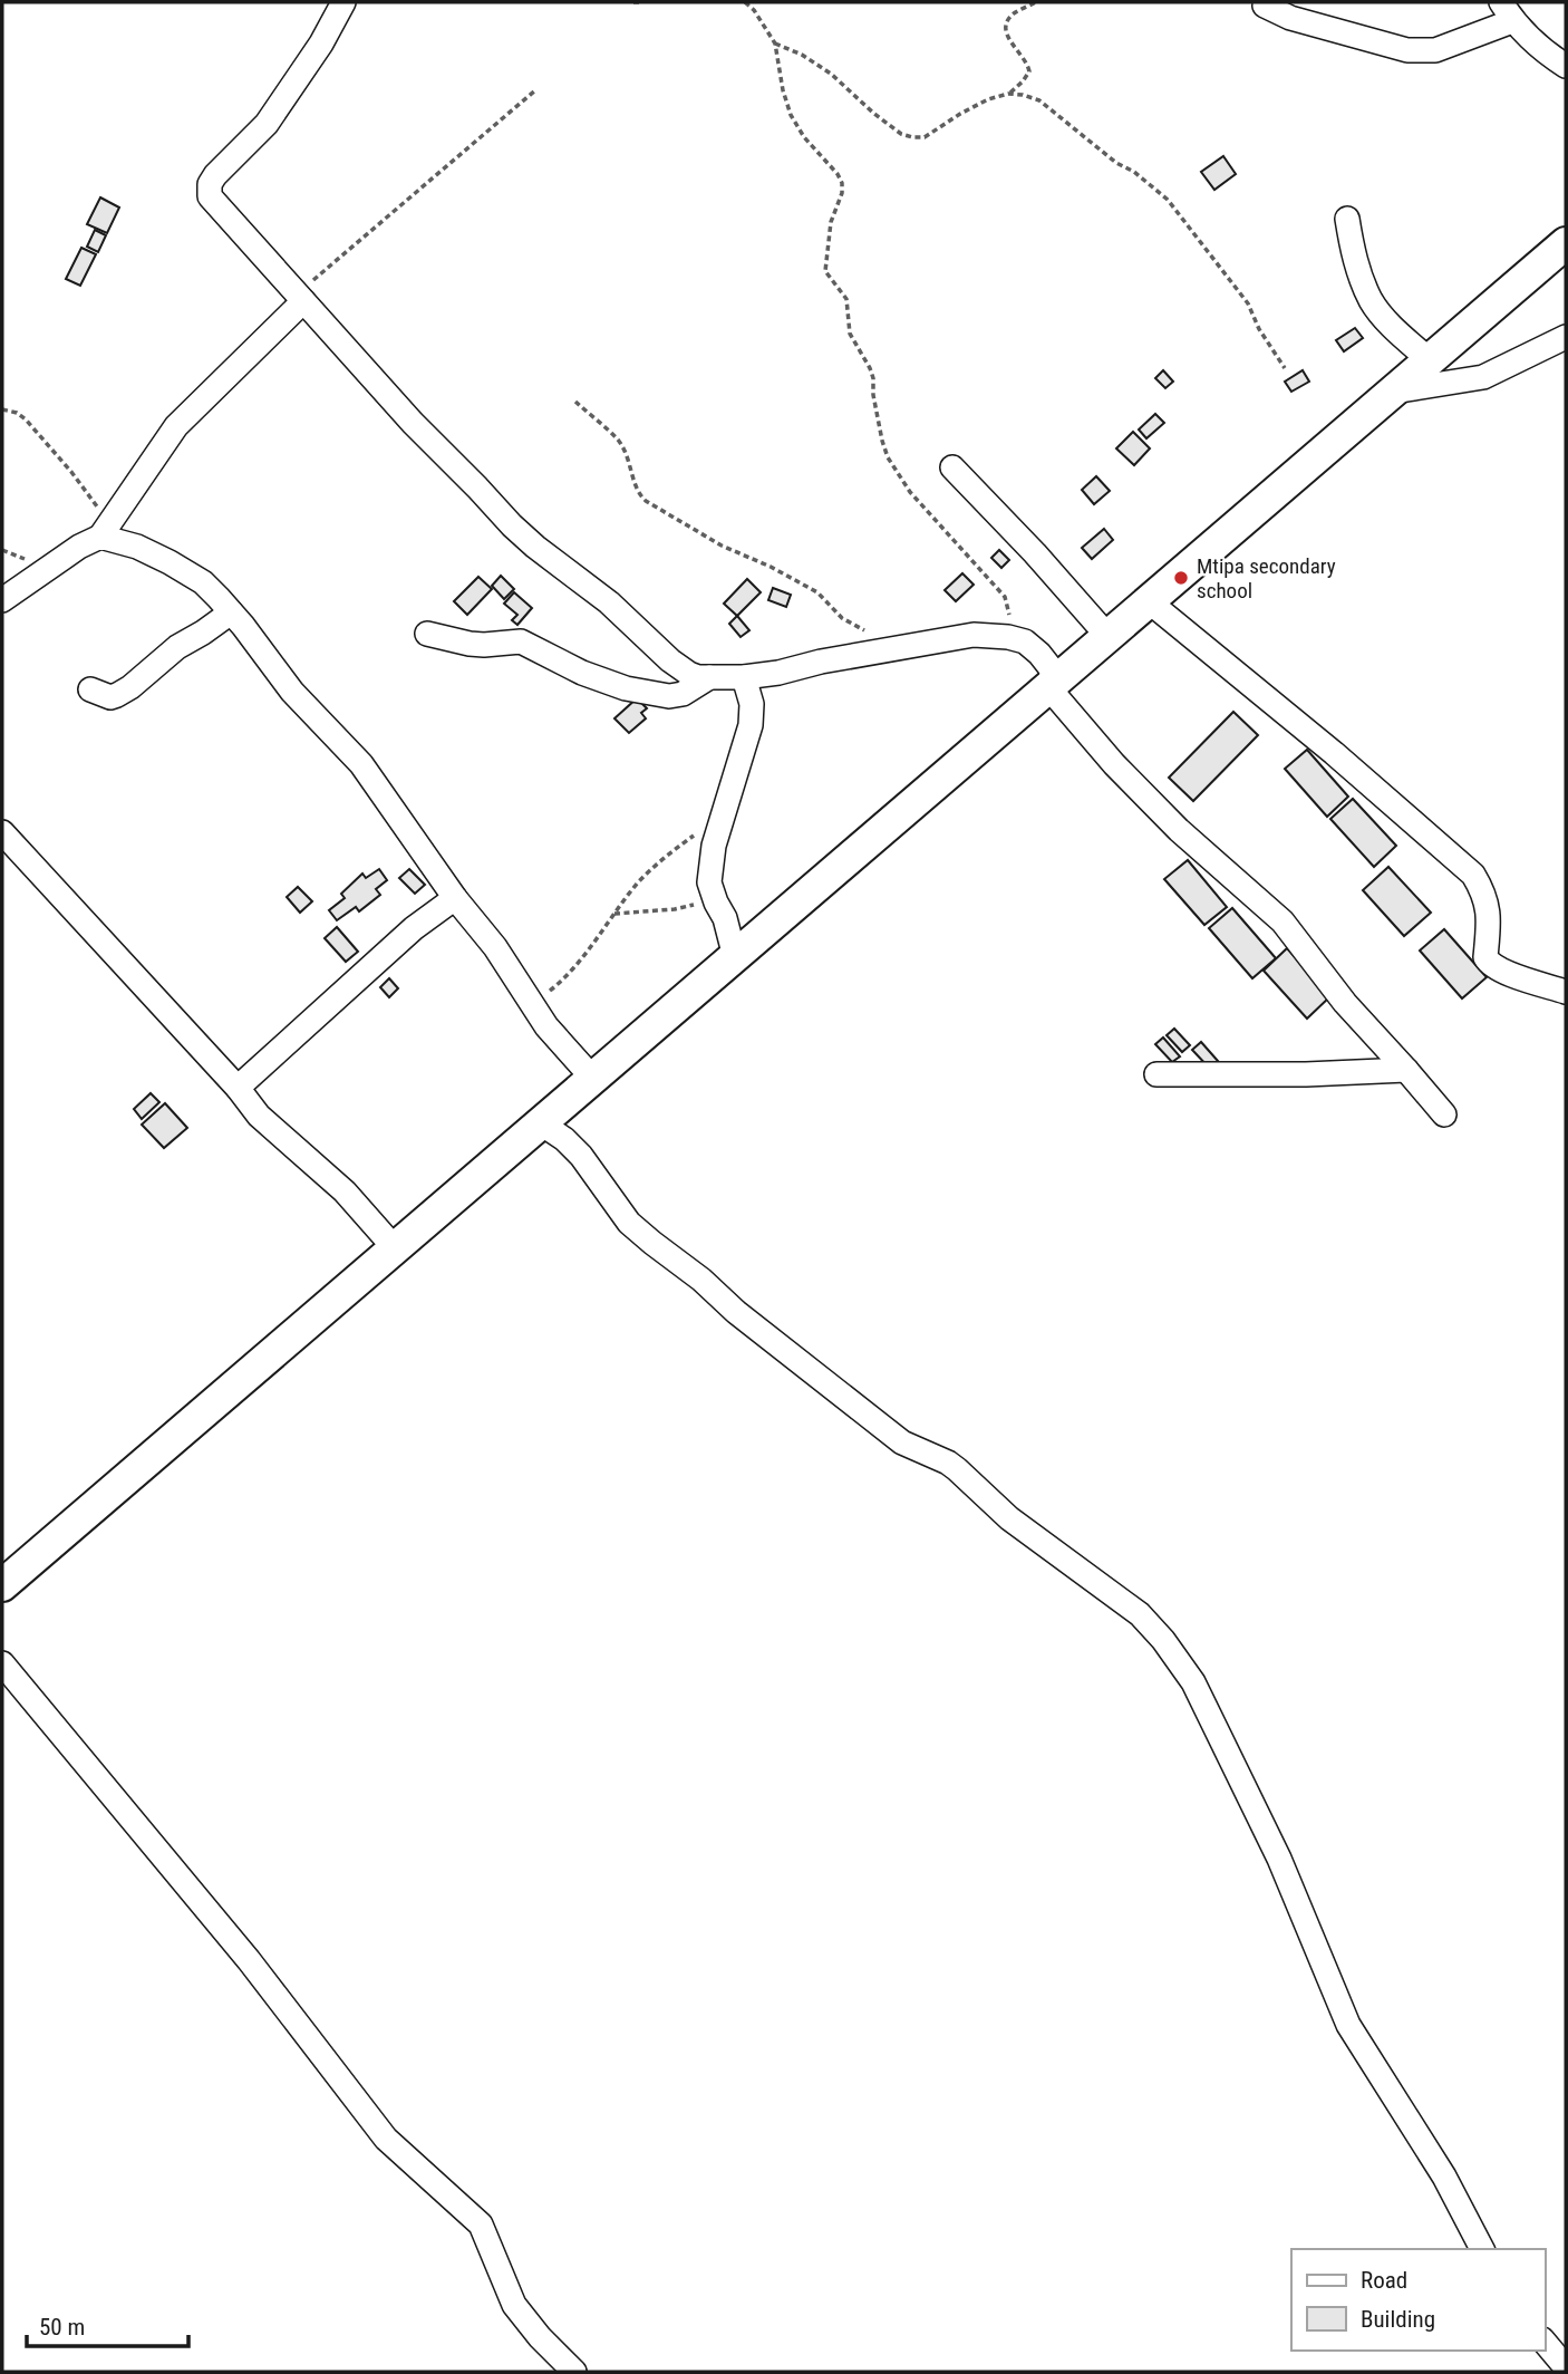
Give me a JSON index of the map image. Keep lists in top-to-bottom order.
{
  "places": ["Mtipa secondary school"],
  "legend": ["Road", "Building"],
  "scale_bar": "50 m"
}
